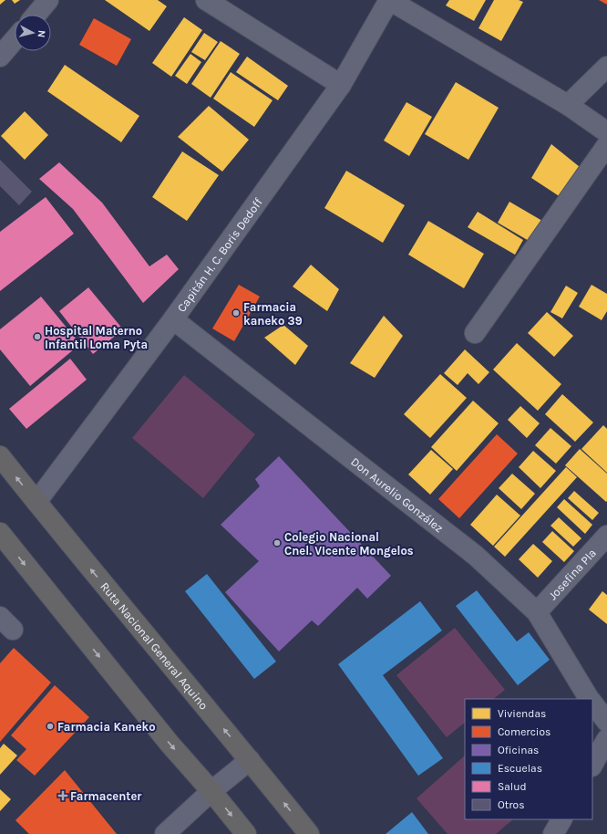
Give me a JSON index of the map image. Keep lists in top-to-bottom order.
{
  "streets": {
    "highway": ["Ruta Nacional General Aquino"],
    "street": ["Capitán H. C. Boris Dedoff", "Don Aurelio González", "Josefina Pla"]
  },
  "crossings": [
    ["Capitán H. C. Boris Dedoff", "Don Aurelio González"],
    ["Capitán H. C. Boris Dedoff", "Ruta Nacional General Aquino"],
    ["Don Aurelio González", "Josefina Pla"]
  ],
  "places": {
    "other": [
      "Farmacia kaneko 39",
      "Hospital Materno Infantil Loma Pyta",
      "Colegio Nacional Cnel. VIcente Mongelos",
      "Farmacia Kaneko"
    ],
    "health": ["Farmacenter"]
  },
  "legend": [
    "Viviendas",
    "Comercios",
    "Oficinas",
    "Escuelas",
    "Salud",
    "Otros"
  ],
  "north": "right"
}
